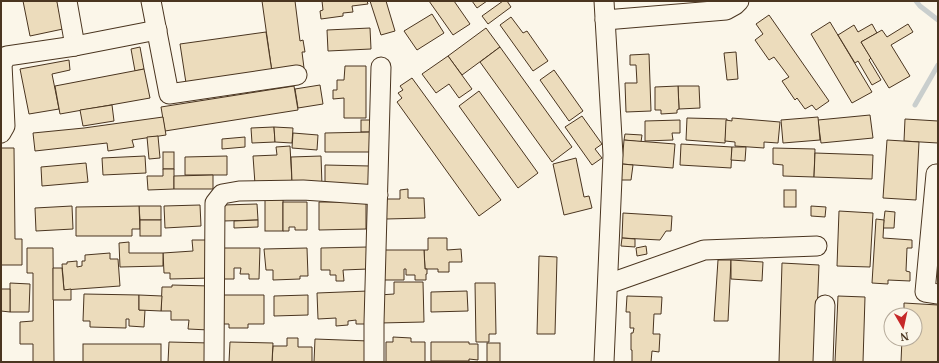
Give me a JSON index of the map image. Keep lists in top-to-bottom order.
{
  "north": "bottom"
}
